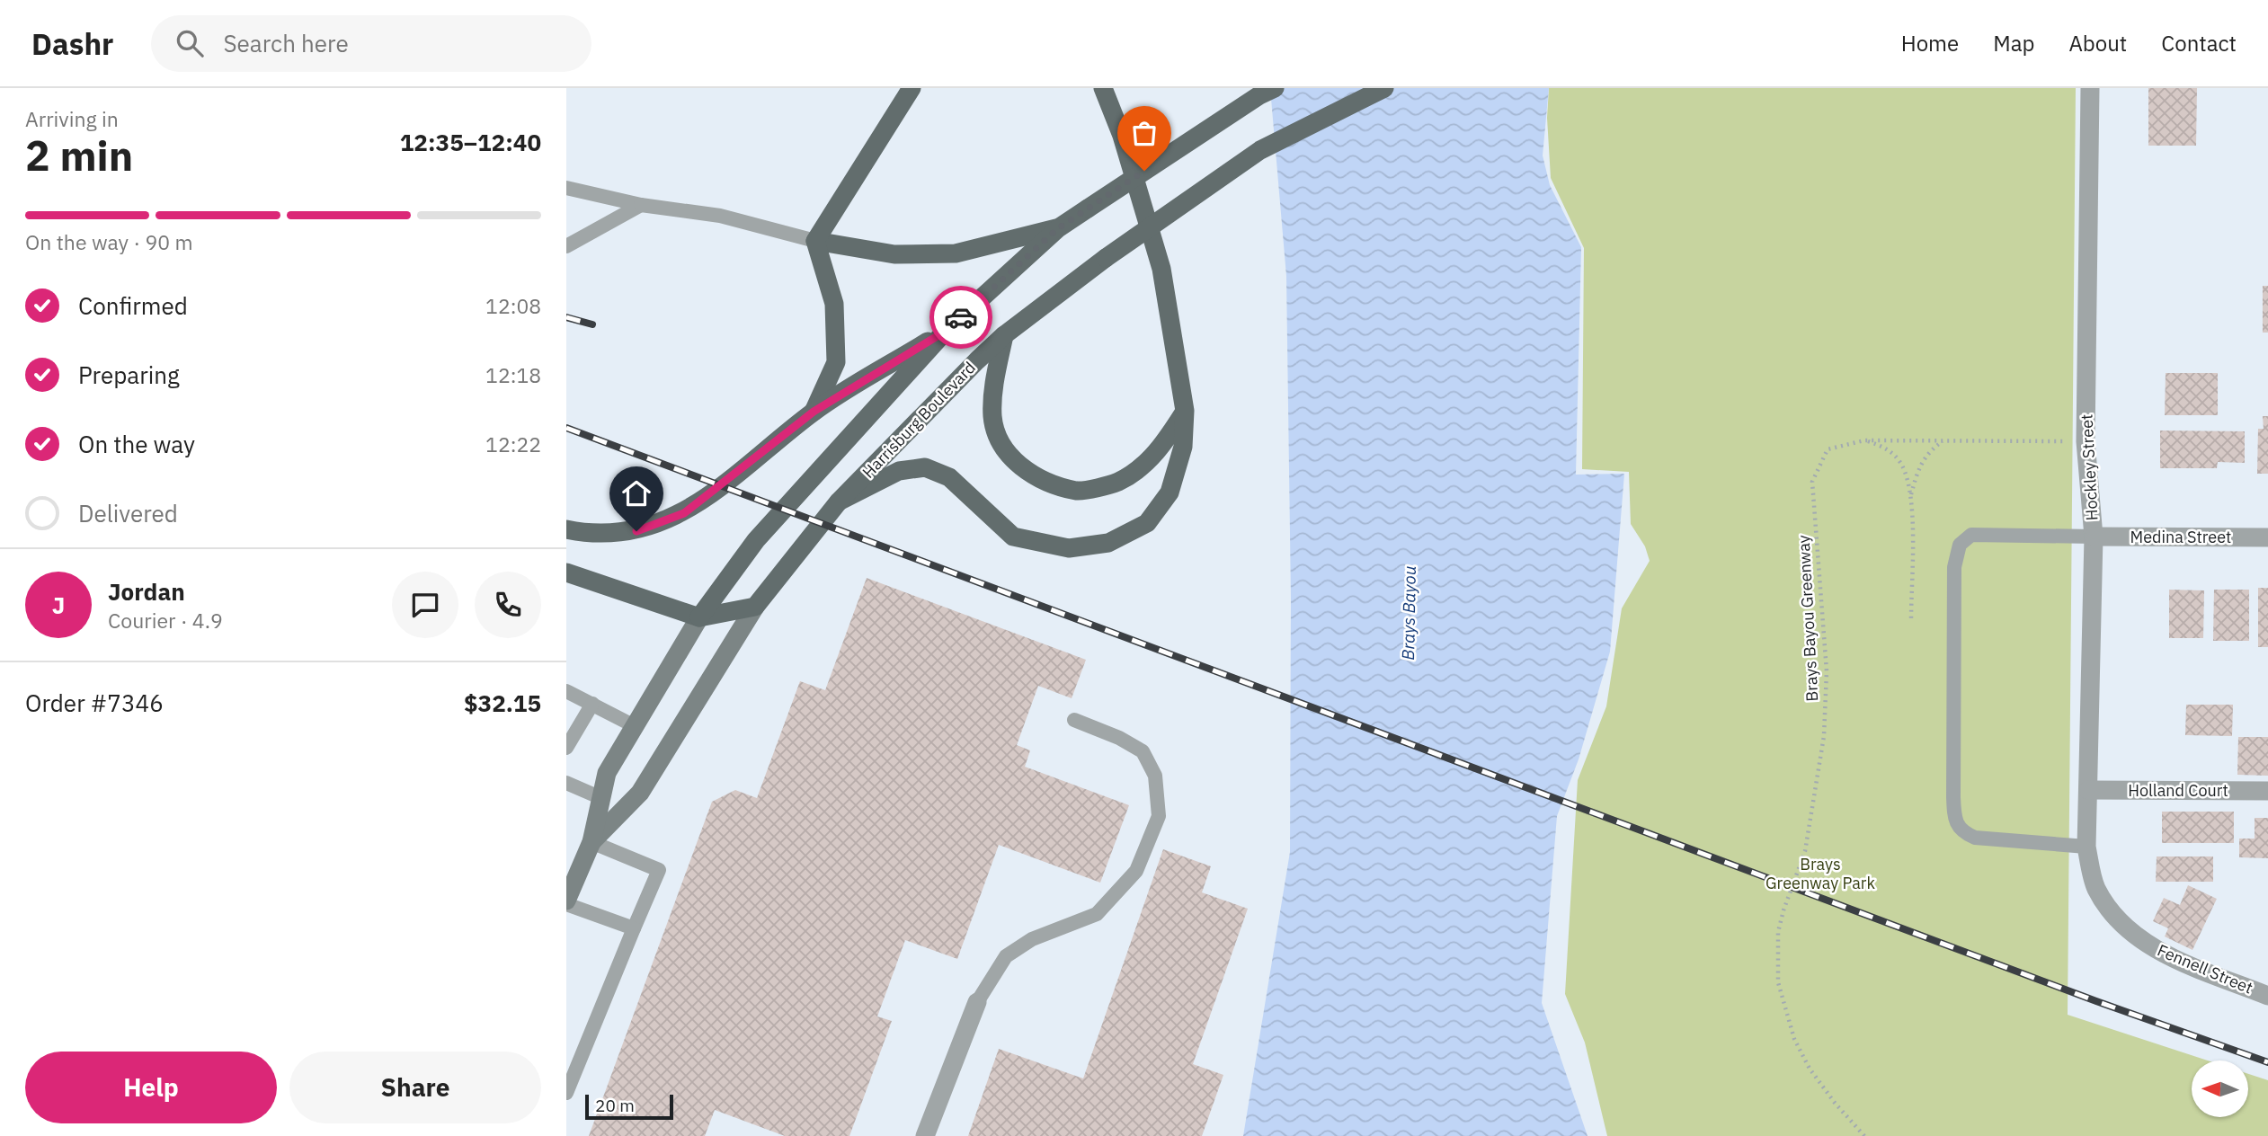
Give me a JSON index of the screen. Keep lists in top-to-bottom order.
{
  "streets": {
    "main road": ["Harrisburg Boulevard"],
    "street": [
      "Hockley Street",
      "Medina Street",
      "Holland Court",
      "Fennell Street"
    ],
    "path": ["Brays Bayou Greenway"]
  },
  "crossings": [
    ["Hockley Street", "Medina Street"],
    ["Hockley Street", "Brays Bayou Greenway"],
    ["Hockley Street", "Holland Court"],
    ["Hockley Street", "Fennell Street"]
  ],
  "water": ["Brays Bayou"],
  "parks": ["Brays Greenway Park"],
  "scale_bar": "20 m",
  "north": "left",
  "page": {
    "header": "Dashr",
    "search": "Search here",
    "nav": [
      "Home",
      "Map",
      "About",
      "Contact"
    ],
    "heading": ["2 min", "Arriving in", "12:35–12:40"],
    "panel": [
      "Jordan",
      "Courier · 4.9",
      "Order #7346",
      "$32.15"
    ],
    "bar": "On the way · 90 m",
    "list": [
      ["Confirmed", "12:08"],
      ["Preparing", "12:18"],
      ["On the way", "12:22"],
      "Delivered"
    ],
    "round": "J",
    "buttons": ["Help", "Share"],
    "scale": "20 m"
  }
}
